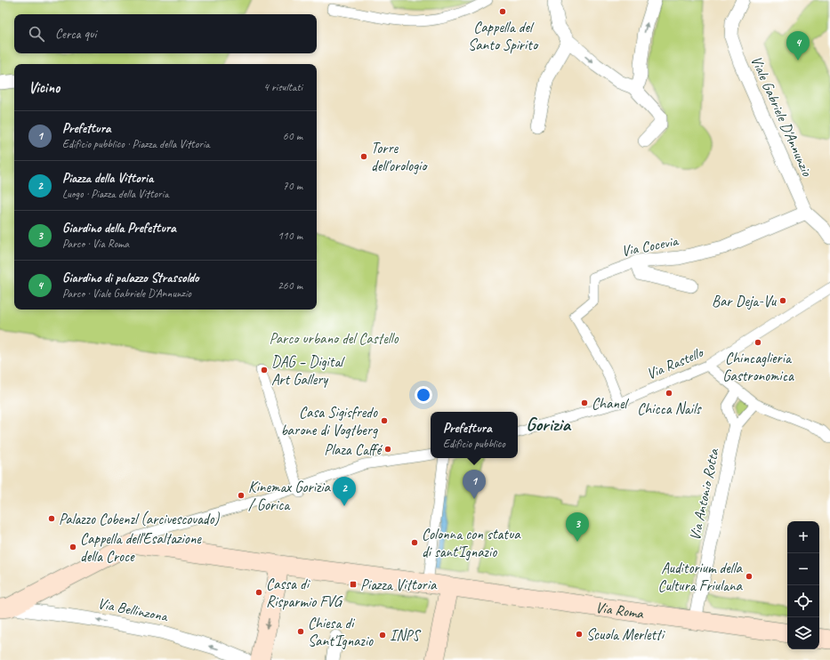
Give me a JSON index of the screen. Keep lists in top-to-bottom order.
{
  "streets": {
    "main road": ["Via Roma"],
    "street": [
      "Viale Gabriele D'Annunzio",
      "Via Cocevia",
      "Via Rastello",
      "Via Antonio Rotta",
      "Via Bellinzona"
    ]
  },
  "crossings": [
    ["Viale Gabriele D'Annunzio", "Via Cocevia"],
    ["Via Cocevia", "Via Rastello"],
    ["Via Antonio Rotta", "Via Roma"]
  ],
  "one_way": ["Via Bellinzona"],
  "districts": ["Gorizia"],
  "parks": ["Parco urbano del Castello"],
  "places": {
    "other": [
      "Cappella del Santo Spirito",
      "Torre dell'orologio",
      "Bar Deja-Vu",
      "Chincaglieria Gastronomica",
      "DAG – Digital Art Gallery",
      "Chicca Nails",
      "Chanel",
      "Casa Sigisfredo barone di Vogtberg",
      "Plaza Caffé",
      "Kinemax Gorizia / Gorica",
      "Palazzo Cobenzl (arcivescovado)",
      "Colonna con statua di sant'Ignazio",
      "Cappella dell'Esaltazione della Croce",
      "Auditorium della Cultura Friulana",
      "Cassa di Risparmio FVG",
      "Chiesa di Sant'Ignazio",
      "Scuola Merletti",
      "INPS"
    ],
    "transit": ["Piazza Vittoria"]
  },
  "page": {
    "search": "Cerca qui",
    "pins": [
      "4",
      "1",
      "2",
      "3"
    ],
    "heading": ["Vicino", "4 risultati"],
    "list": [
      {
        "mark": "1",
        "name": "Prefettura",
        "note": "Edificio pubblico · Piazza della Vittoria",
        "value": "60 m"
      },
      {
        "mark": "2",
        "name": "Piazza della Vittoria",
        "note": "Luogo · Piazza della Vittoria",
        "value": "70 m"
      },
      {
        "mark": "3",
        "name": "Giardino della Prefettura",
        "note": "Parco · Via Roma",
        "value": "110 m"
      },
      {
        "mark": "4",
        "name": "Giardino di palazzo Strassoldo",
        "note": "Parco · Viale Gabriele D'Annunzio",
        "value": "260 m"
      }
    ],
    "popup": ["Prefettura", "Edificio pubblico"],
    "map_buttons": ["+", "−"]
  }
}
